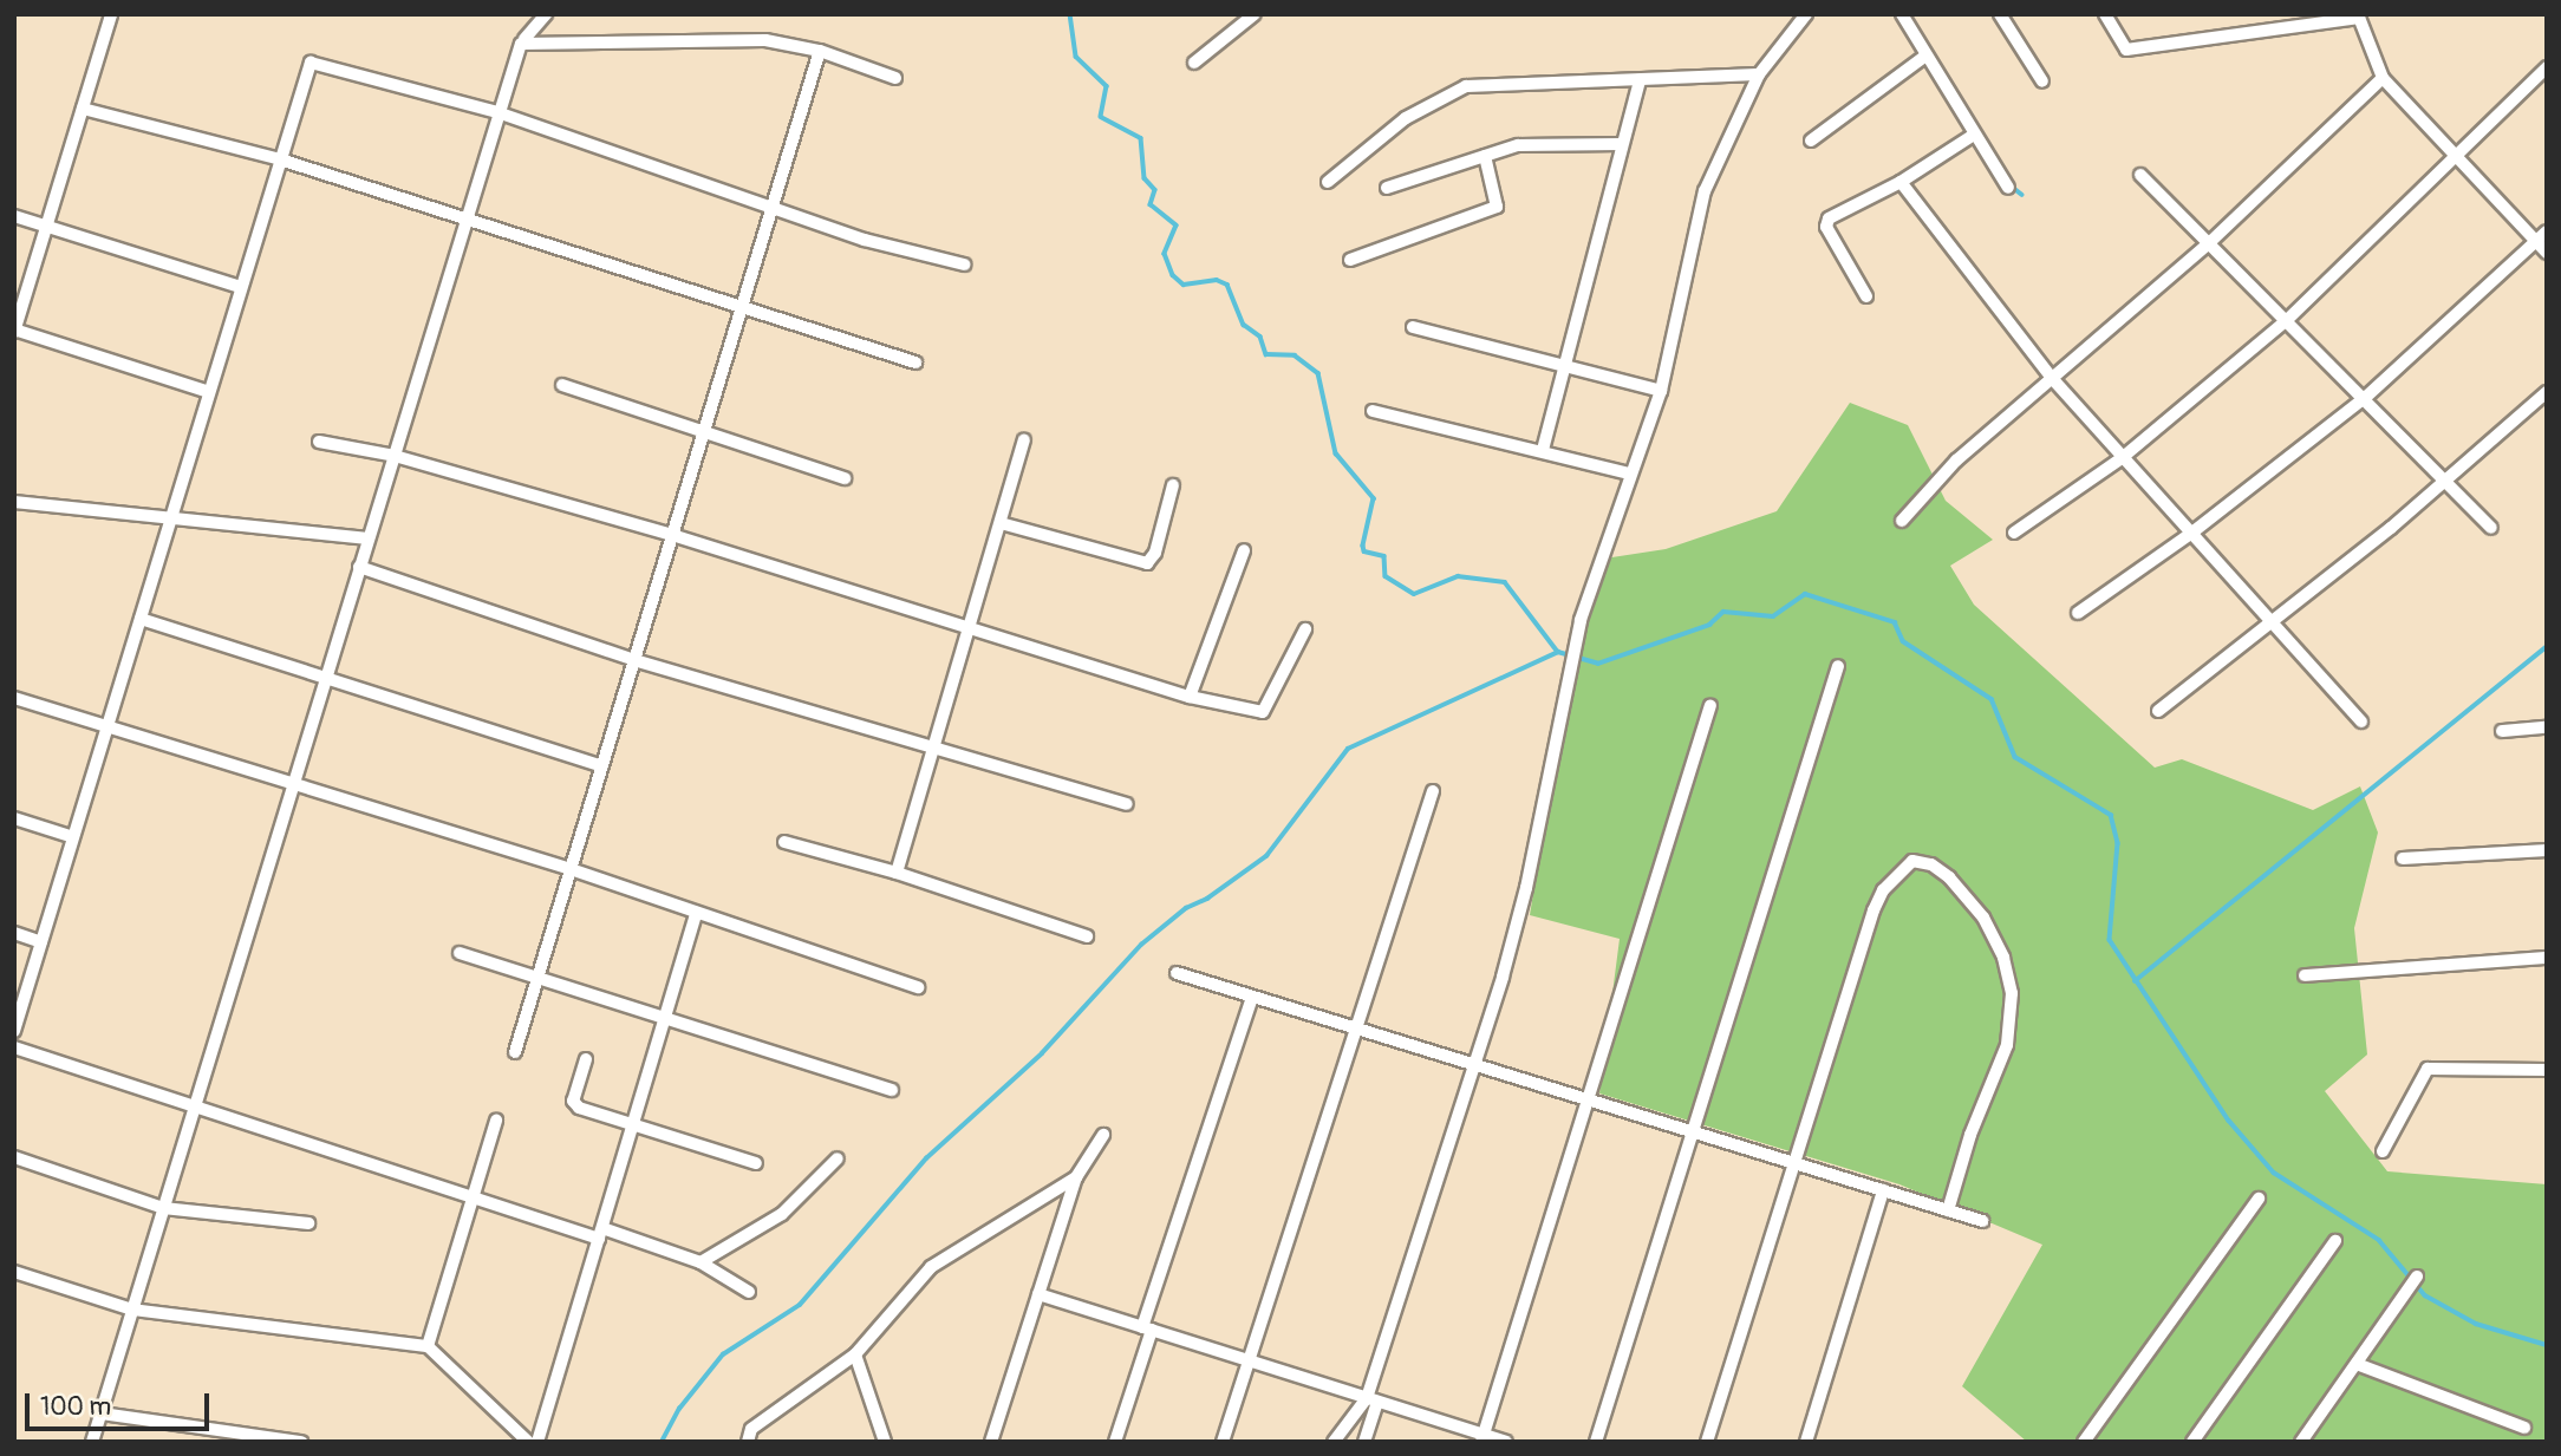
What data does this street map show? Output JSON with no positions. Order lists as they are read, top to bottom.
{
  "scale_bar": "100 m"
}
